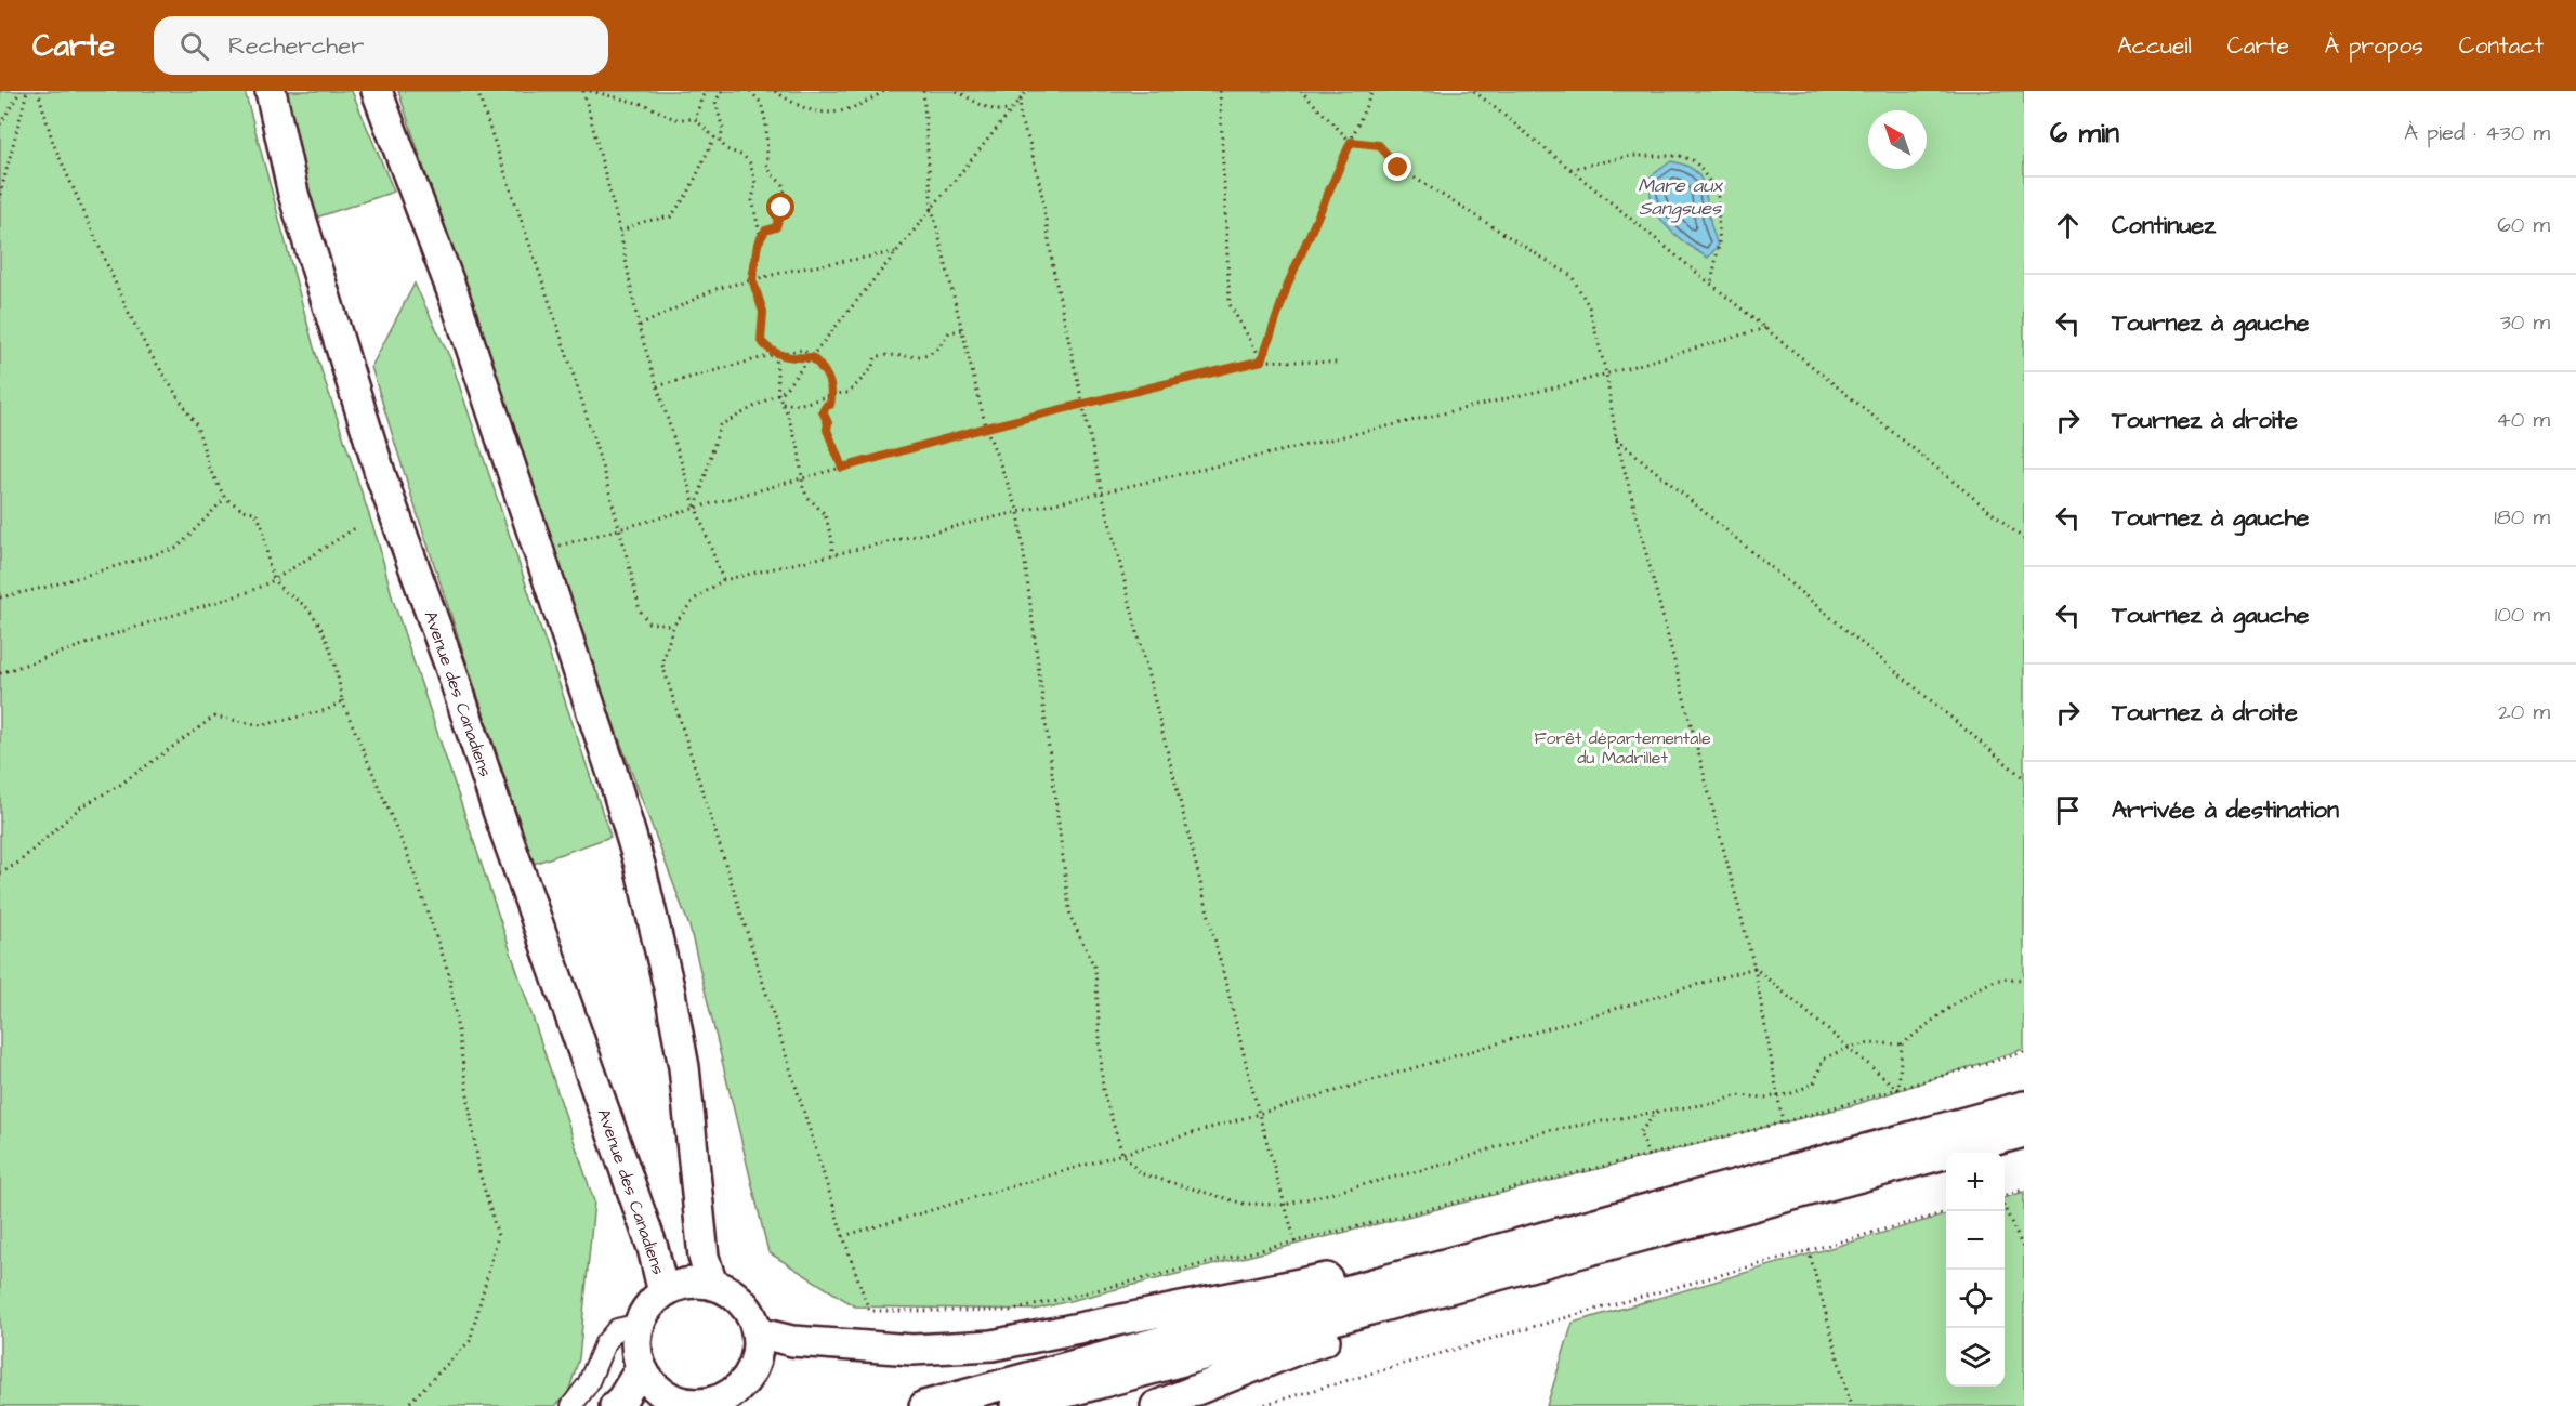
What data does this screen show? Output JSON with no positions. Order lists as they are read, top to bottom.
{
  "streets": {
    "highway": ["Avenue des Canadiens"]
  },
  "water": ["Mare aux Sangsues"],
  "parks": ["Forêt départementale du Madrillet"],
  "north": "top left",
  "page": {
    "header": "Carte",
    "search": "Rechercher",
    "nav": [
      "Accueil",
      "Carte",
      "À propos",
      "Contact"
    ],
    "heading": ["6 min", "À pied · 430 m"],
    "list": [
      ["Continuez", "60 m"],
      ["Tournez à gauche", "30 m"],
      ["Tournez à droite", "40 m"],
      ["Tournez à gauche", "180 m"],
      ["Tournez à gauche", "100 m"],
      ["Tournez à droite", "20 m"],
      "Arrivée à destination"
    ],
    "map_buttons": ["+", "−"]
  }
}
